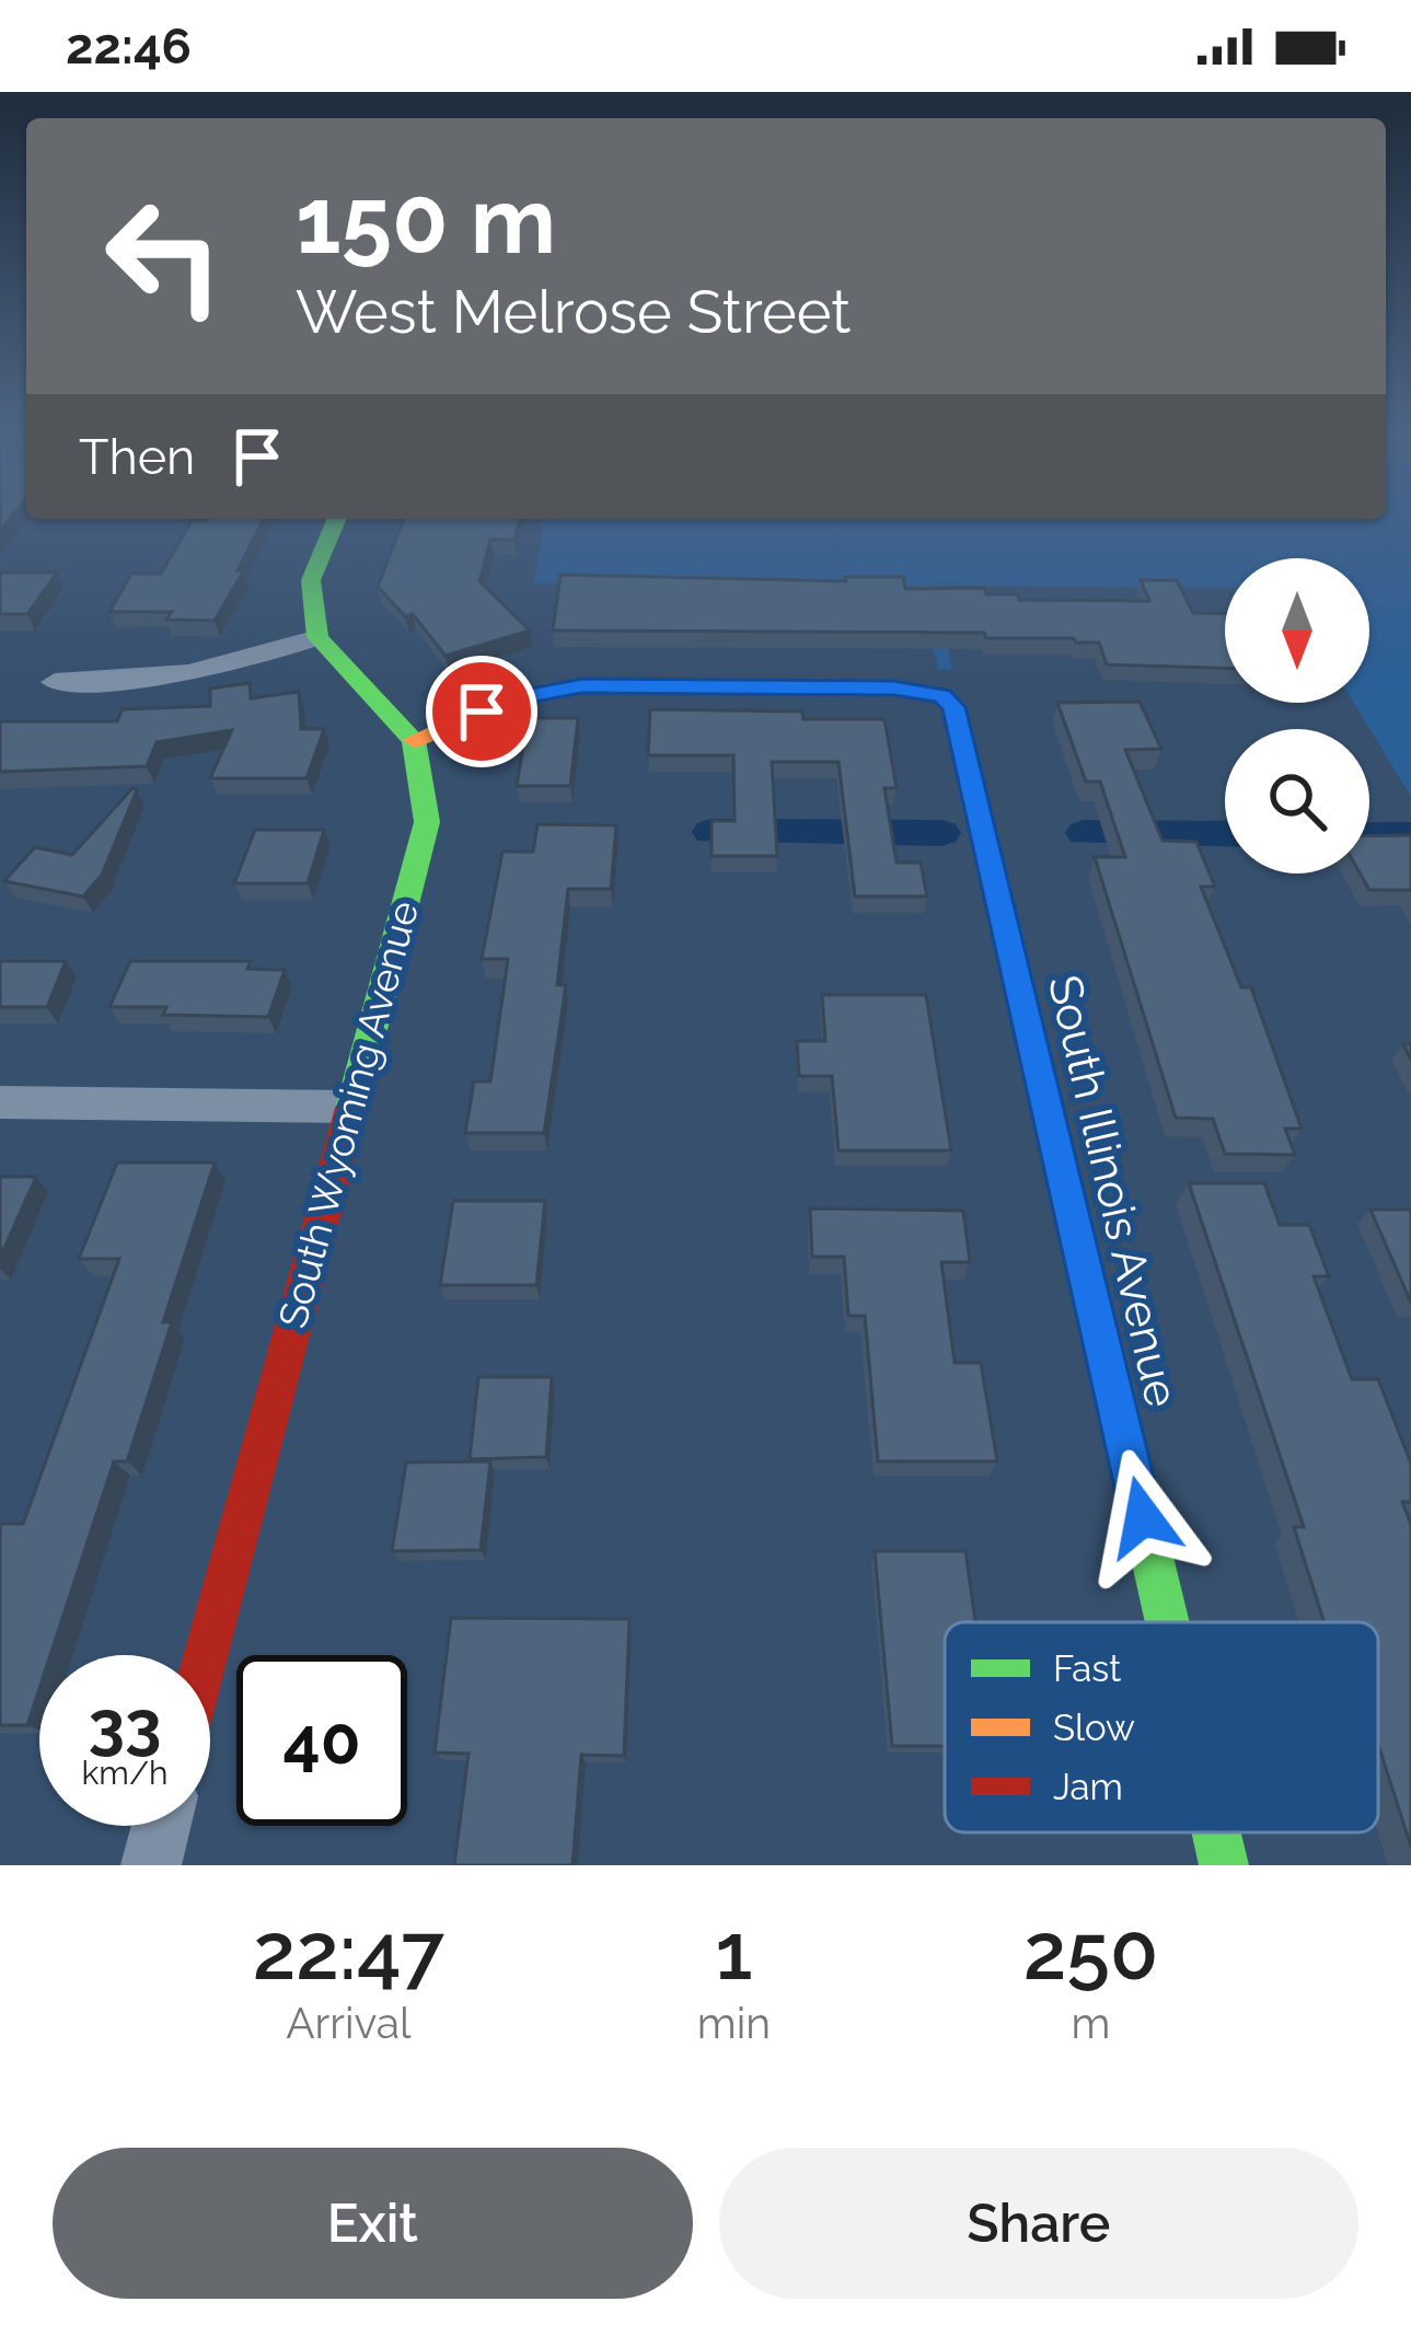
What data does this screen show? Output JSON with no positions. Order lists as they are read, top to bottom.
{
  "streets": {
    "street": ["South Wyoming Avenue", "South Illinois Avenue"]
  },
  "crossings": [
    ["South Wyoming Avenue", "South Illinois Avenue"]
  ],
  "legend": ["Fast", "Slow", "Jam"],
  "north": "bottom",
  "page": {
    "status": "22:46",
    "turn": ["150 m", "West Melrose Street"],
    "then": "Then",
    "speed": "33 km/h",
    "limit": "40",
    "eta": [
      "22:47",
      "Arrival",
      "1",
      "min",
      "250",
      "m"
    ],
    "buttons": ["Exit", "Share"]
  }
}
